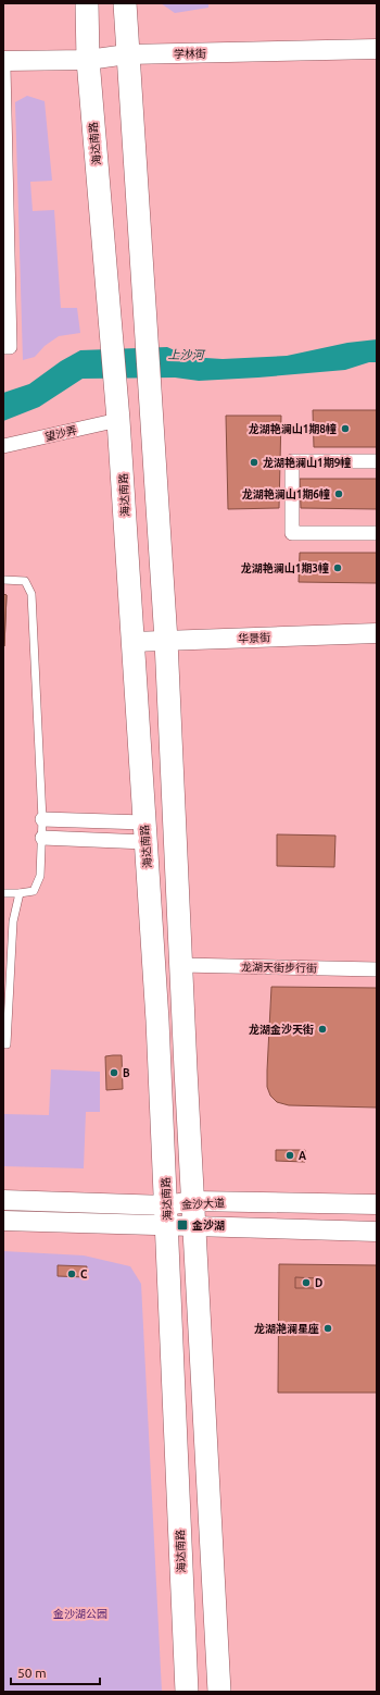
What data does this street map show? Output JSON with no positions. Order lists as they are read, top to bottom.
{
  "streets": {
    "main road": [
      "学林街",
      "海达南路",
      "华景街",
      "金沙大道"
    ],
    "street": ["望沙弄", "龙湖天街步行街"]
  },
  "crossings": [
    ["学林街", "海达南路"],
    ["海达南路", "望沙弄"],
    ["海达南路", "华景街"],
    ["海达南路", "金沙大道"]
  ],
  "water": ["上沙河"],
  "parks": ["金沙湖公园"],
  "places": {
    "other": [
      "龙湖艳澜山1期8幢",
      "龙湖艳澜山1期9幢",
      "龙湖艳澜山1期6幢",
      "龙湖艳澜山1期3幢",
      "龙湖金沙天街",
      "B",
      "A",
      "C",
      "D",
      "龙湖滟澜星座"
    ],
    "transit": ["金沙湖"]
  },
  "scale_bar": "50 m"
}
